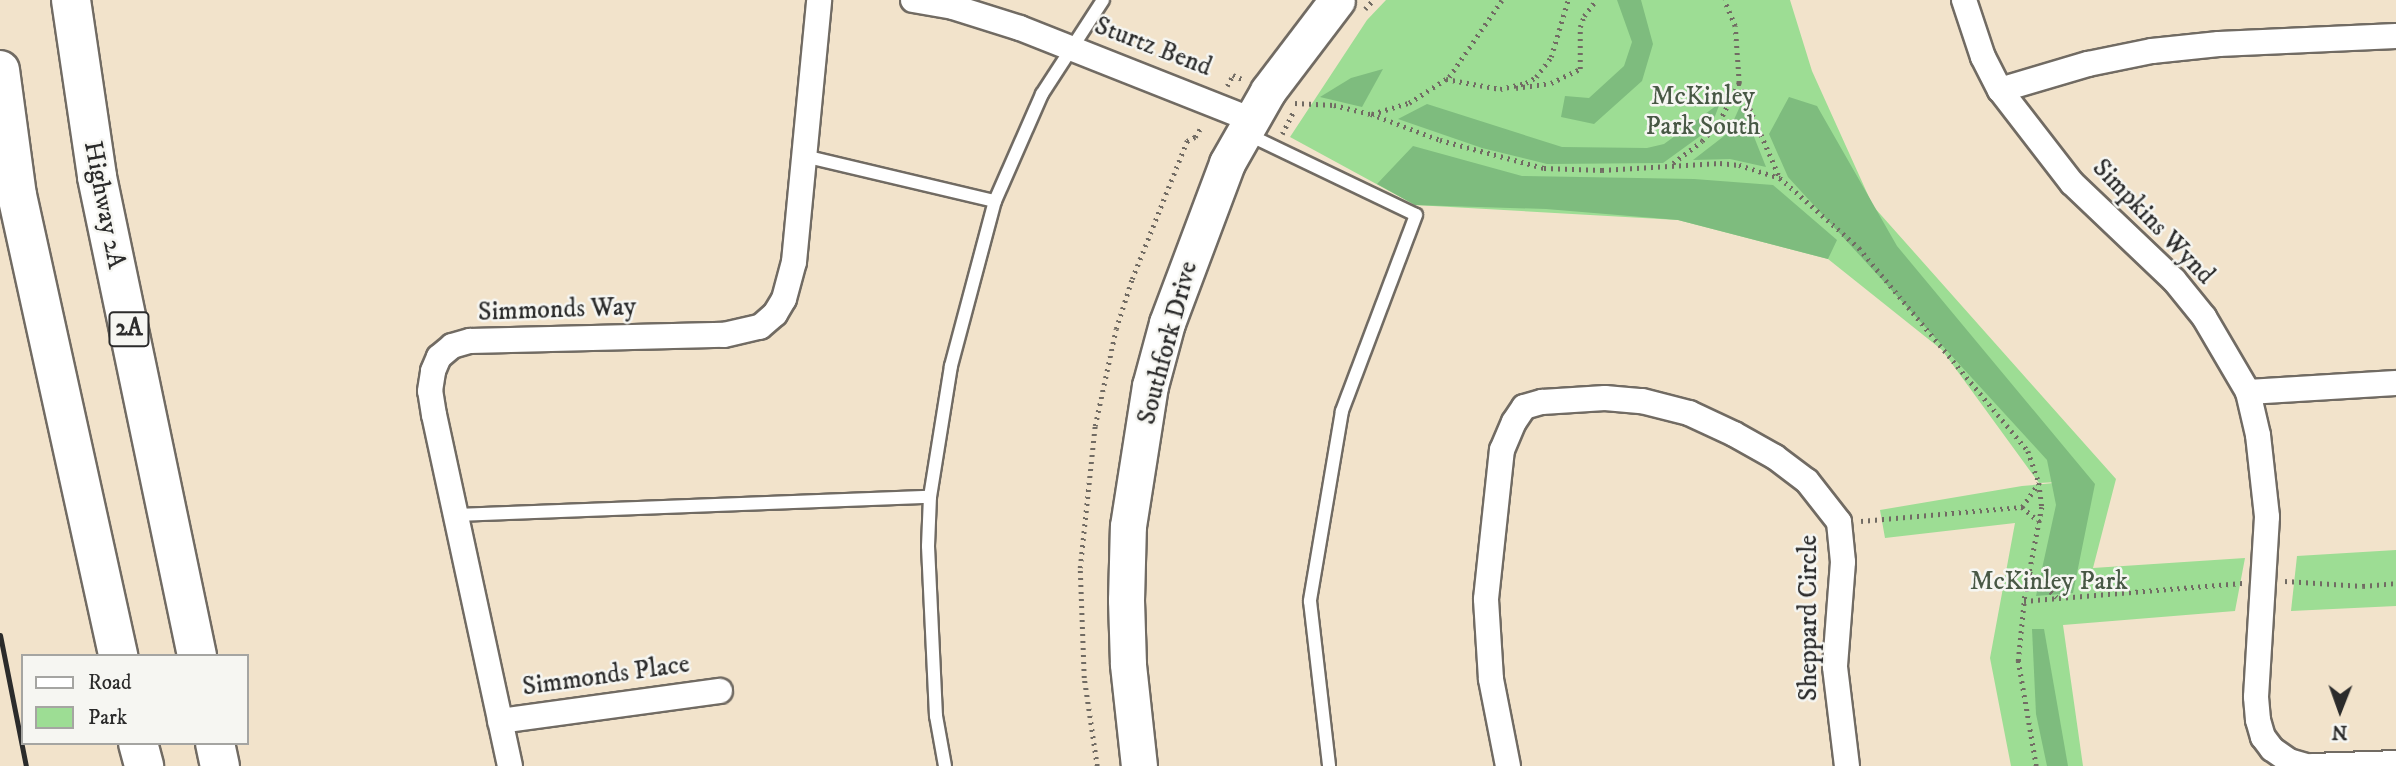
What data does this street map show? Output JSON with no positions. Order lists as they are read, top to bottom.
{
  "streets": {
    "main road": ["Highway 2A", "2A"],
    "street": [
      "Sturtz Bend",
      "Simpkins Wynd",
      "Simmonds Way",
      "Southfork Drive",
      "Sheppard Circle",
      "Simmonds Place"
    ]
  },
  "crossings": [
    ["Sturtz Bend", "Southfork Drive"],
    ["Simmonds Way", "Simmonds Place"]
  ],
  "parks": ["McKinley Park South", "McKinley Park"],
  "legend": ["Road", "Park"],
  "north": "bottom"
}
